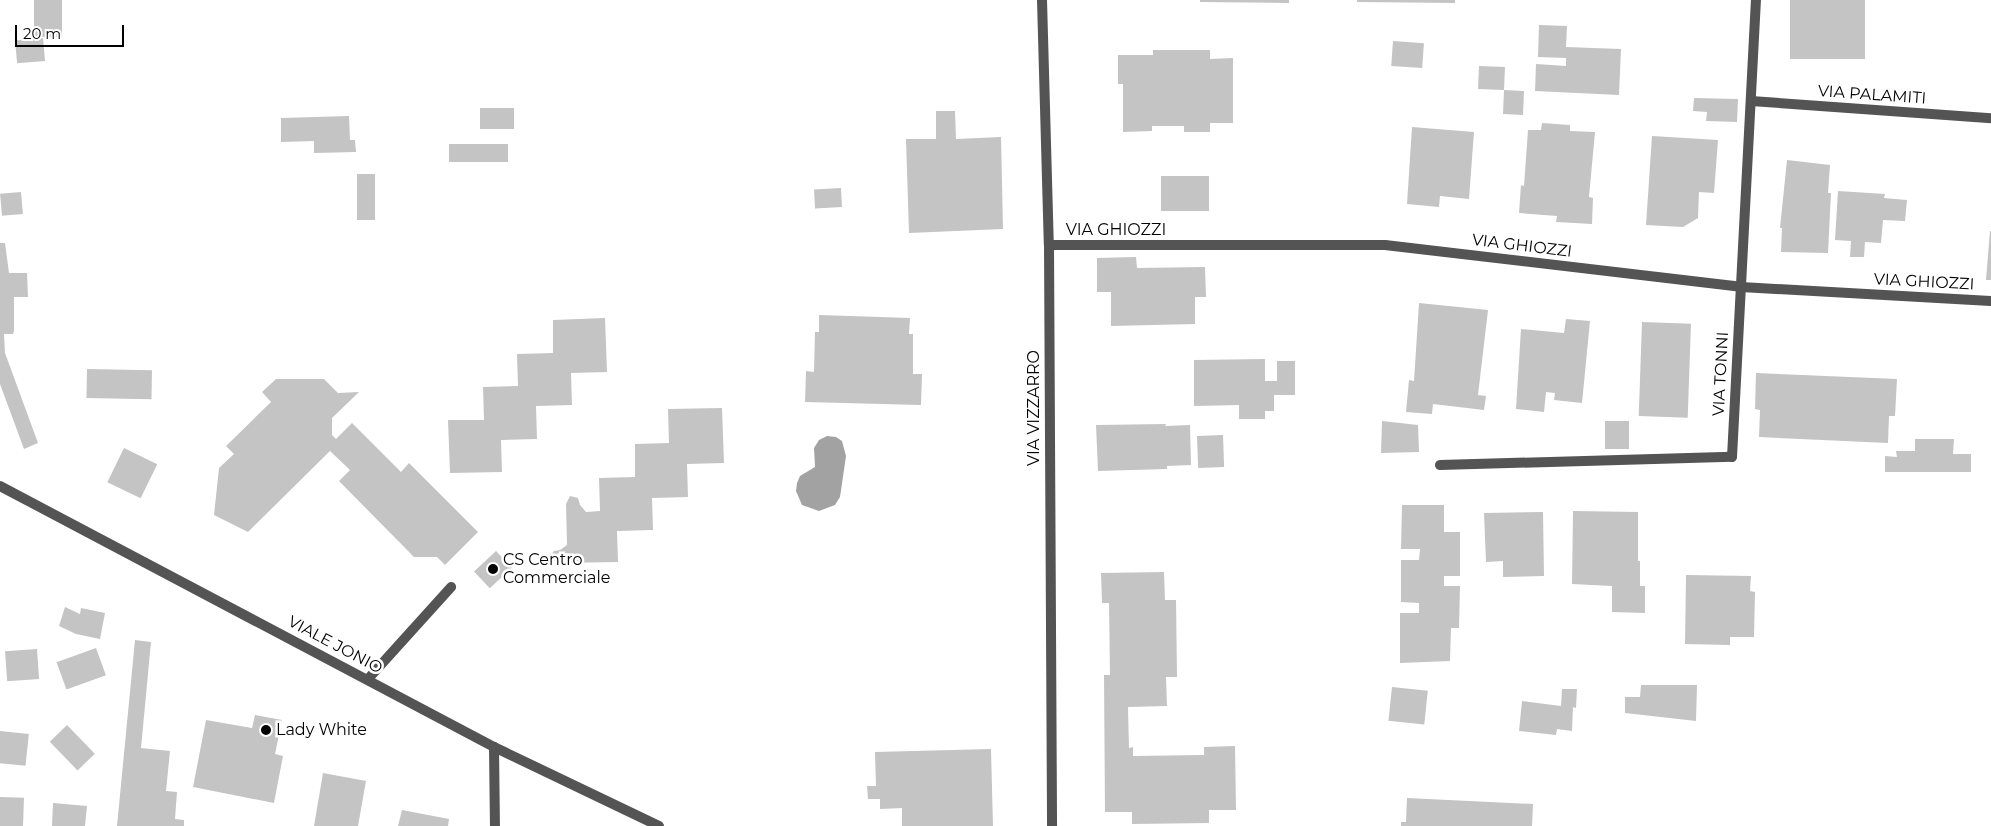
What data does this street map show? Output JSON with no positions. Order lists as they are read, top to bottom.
{
  "streets": {
    "street": [
      "VIA PALAMITI",
      "VIA GHIOZZI",
      "VIA TONNI",
      "VIA VIZZARRO",
      "VIALE JONIO"
    ]
  },
  "crossings": [
    ["VIA PALAMITI", "VIA TONNI"],
    ["VIA GHIOZZI", "VIA TONNI"],
    ["VIA GHIOZZI", "VIA VIZZARRO"]
  ],
  "places": ["CS Centro Commerciale", "Lady White"],
  "scale_bar": "20 m"
}
